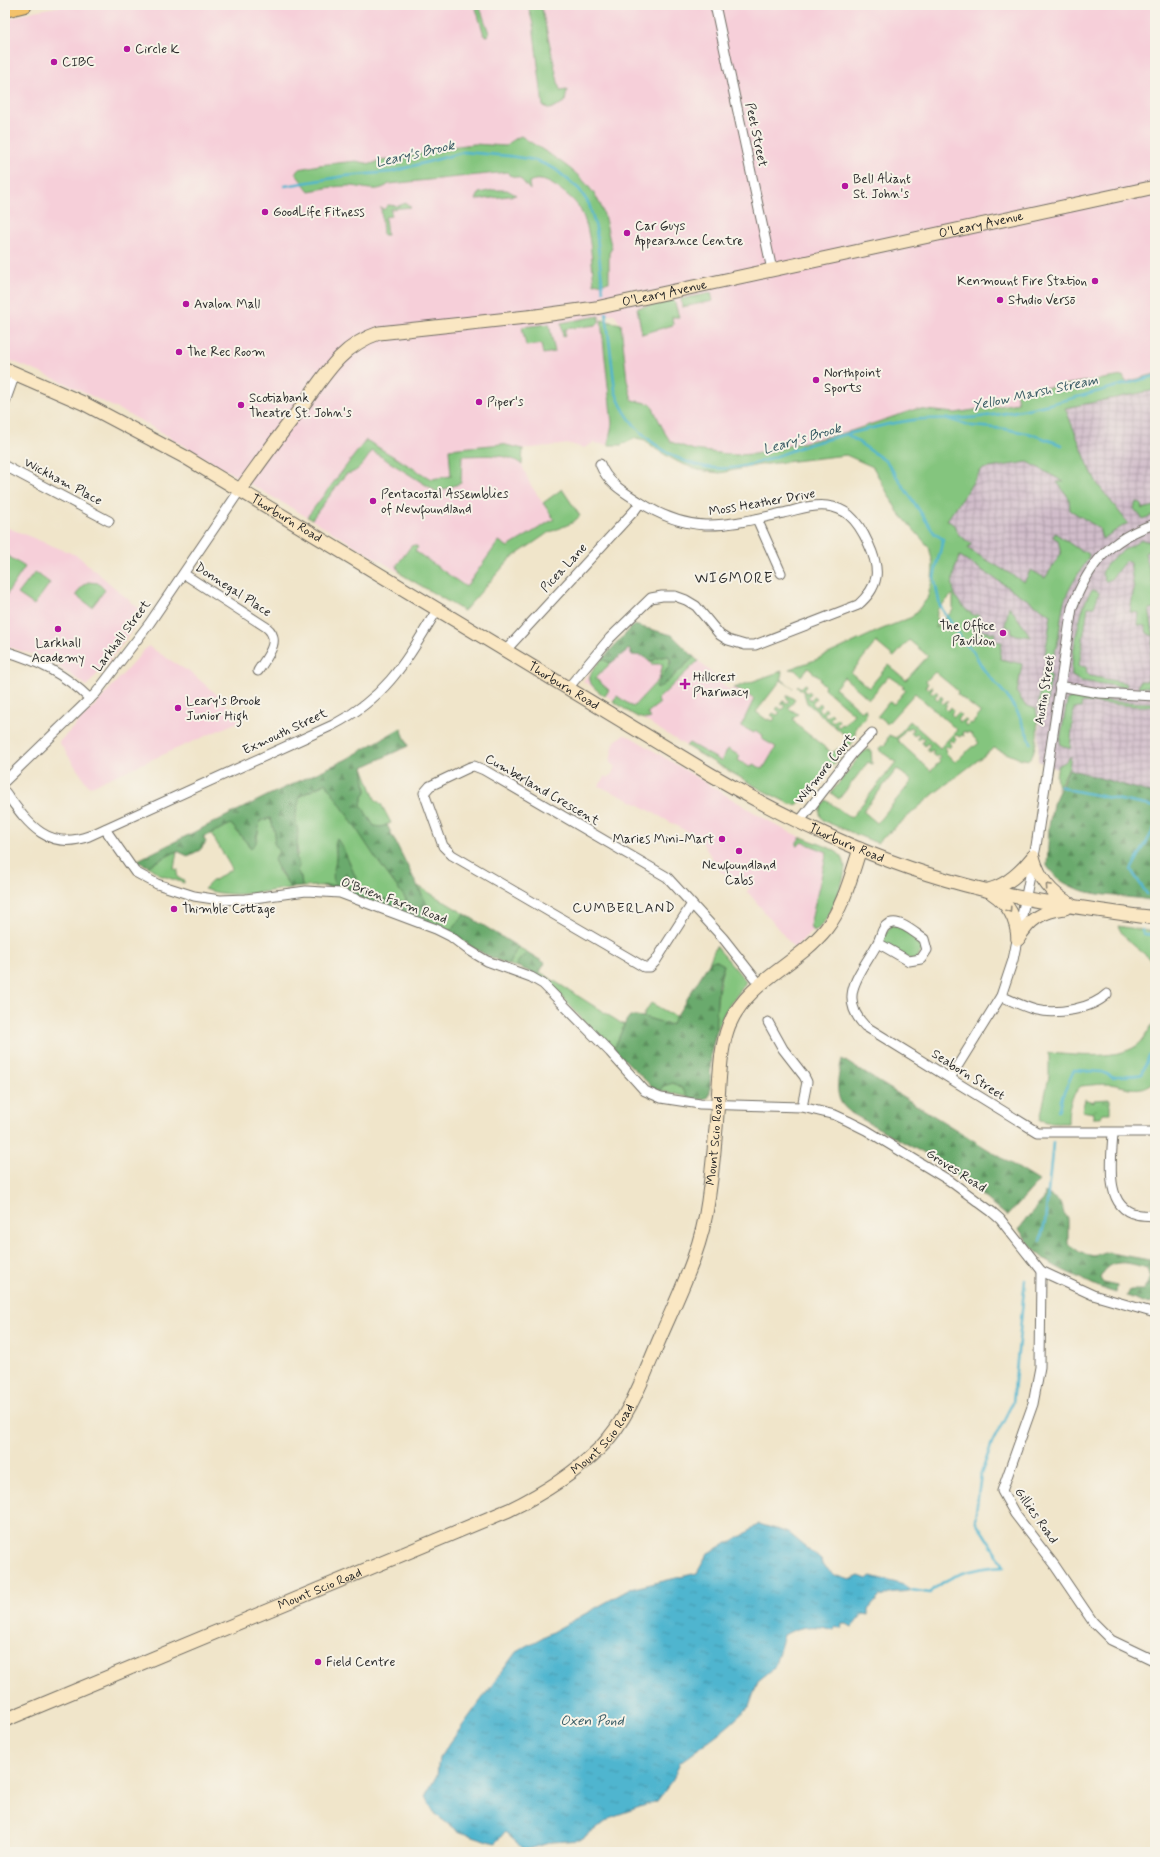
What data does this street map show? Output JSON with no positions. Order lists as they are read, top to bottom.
{
  "streets": {
    "street": [
      "Peet Street",
      "O'Leary Avenue",
      "Wickham Place",
      "Moss Heather Drive",
      "Thorburn Road",
      "Picea Lane",
      "Donnegal Place",
      "Larkhall Street",
      "Austin Street",
      "Exmouth Street",
      "Wigmore Court",
      "Cumberland Crescent",
      "O'Brien Farm Road",
      "Seaborn Street",
      "Mount Scio Road",
      "Groves Road",
      "Gillies Road"
    ]
  },
  "crossings": [
    ["Peet Street", "O'Leary Avenue"],
    ["O'Leary Avenue", "Thorburn Road"],
    ["O'Leary Avenue", "Larkhall Street"],
    ["Moss Heather Drive", "Thorburn Road"],
    ["Moss Heather Drive", "Picea Lane"],
    ["Thorburn Road", "Picea Lane"],
    ["Thorburn Road", "Larkhall Street"],
    ["Thorburn Road", "Austin Street"],
    ["Thorburn Road", "Exmouth Street"],
    ["Thorburn Road", "Wigmore Court"],
    ["Thorburn Road", "Mount Scio Road"],
    ["Donnegal Place", "Larkhall Street"],
    ["Austin Street", "Seaborn Street"],
    ["Exmouth Street", "O'Brien Farm Road"],
    ["Cumberland Crescent", "Mount Scio Road"],
    ["O'Brien Farm Road", "Mount Scio Road"],
    ["O'Brien Farm Road", "Groves Road"],
    ["Mount Scio Road", "Groves Road"],
    ["Groves Road", "Gillies Road"]
  ],
  "districts": ["WIGMORE", "CUMBERLAND"],
  "water": ["Leary's Brook", "Yellow Marsh Stream", "Oxen Pond"],
  "places": {
    "other": [
      "Circle K",
      "CIBC",
      "Bell Aliant St. John's",
      "GoodLife Fitness",
      "Car Guys Appearance Centre",
      "Kenmount Fire Station",
      "Studio Versō",
      "Avalon Mall",
      "The Rec Room",
      "Northpoint Sports",
      "Piper's",
      "Scotiabank Theatre St. John's",
      "Pentacostal Assemblies of Newfoundland",
      "Larkhall Academy",
      "The Office Pavilion",
      "Leary's Brook Junior High",
      "Maries Mini-Mart",
      "Newfoundland Cabs",
      "Thimble Cottage",
      "Field Centre"
    ],
    "health": ["Hillcrest Pharmacy"]
  }
}
